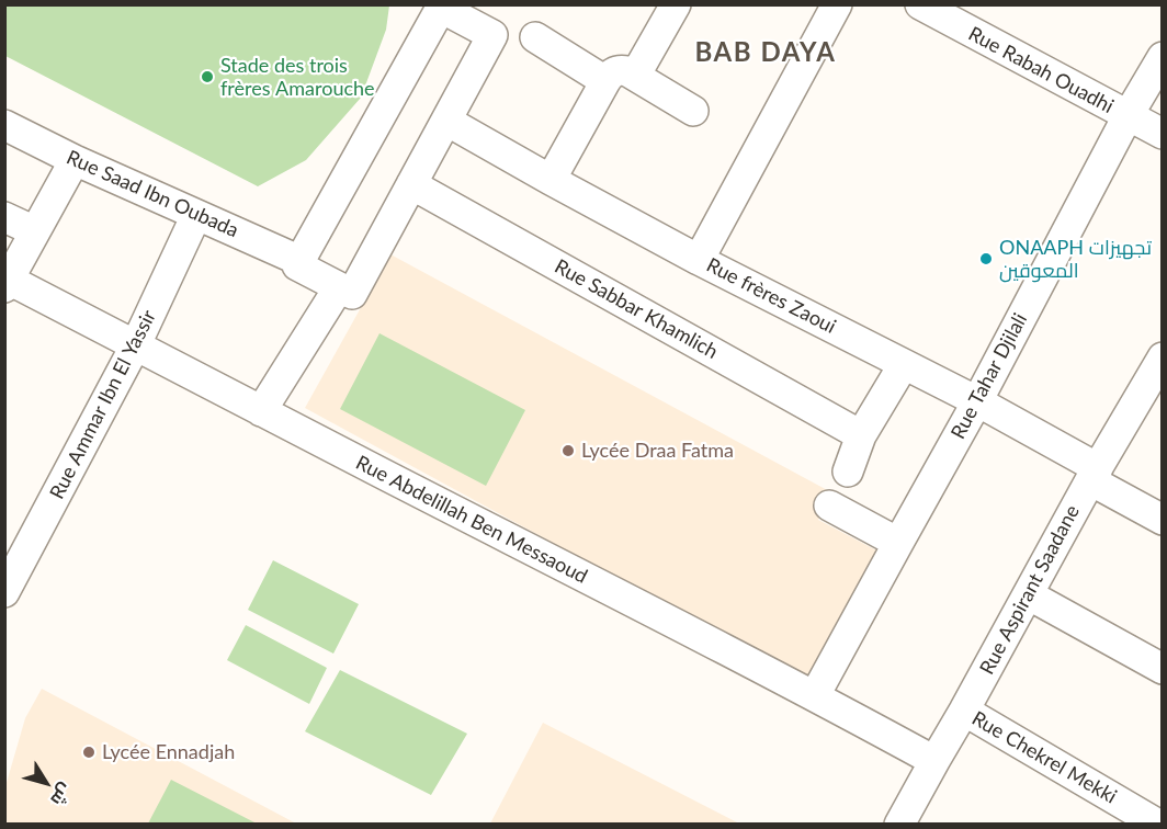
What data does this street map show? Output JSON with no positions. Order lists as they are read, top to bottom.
{
  "streets": {
    "street": [
      "Rue Rabah Ouadhi",
      "Rue Saad Ibn Oubada",
      "Rue frères Zaoui",
      "Rue Sabbar Khamlich",
      "Rue Tahar Djilali",
      "Rue Ammar Ibn El Yassir",
      "Rue Abdelillah Ben Messaoud",
      "Rue Aspirant Saadane",
      "Rue Chekrel Mekki"
    ]
  },
  "crossings": [
    ["Rue Rabah Ouadhi", "Rue Tahar Djilali"],
    ["Rue Saad Ibn Oubada", "Rue Ammar Ibn El Yassir"],
    ["Rue frères Zaoui", "Rue Tahar Djilali"],
    ["Rue frères Zaoui", "Rue Aspirant Saadane"],
    ["Rue Tahar Djilali", "Rue Abdelillah Ben Messaoud"],
    ["Rue Ammar Ibn El Yassir", "Rue Abdelillah Ben Messaoud"],
    ["Rue Abdelillah Ben Messaoud", "Rue Aspirant Saadane"],
    ["Rue Aspirant Saadane", "Rue Chekrel Mekki"]
  ],
  "districts": ["BAB DAYA"],
  "places": [
    "Stade des trois frères Amarouche",
    "ONAAPH تجهيزات المعوقين",
    "Lycée Draa Fatma",
    "Lycée Ennadjah"
  ],
  "north": "bottom right"
}
